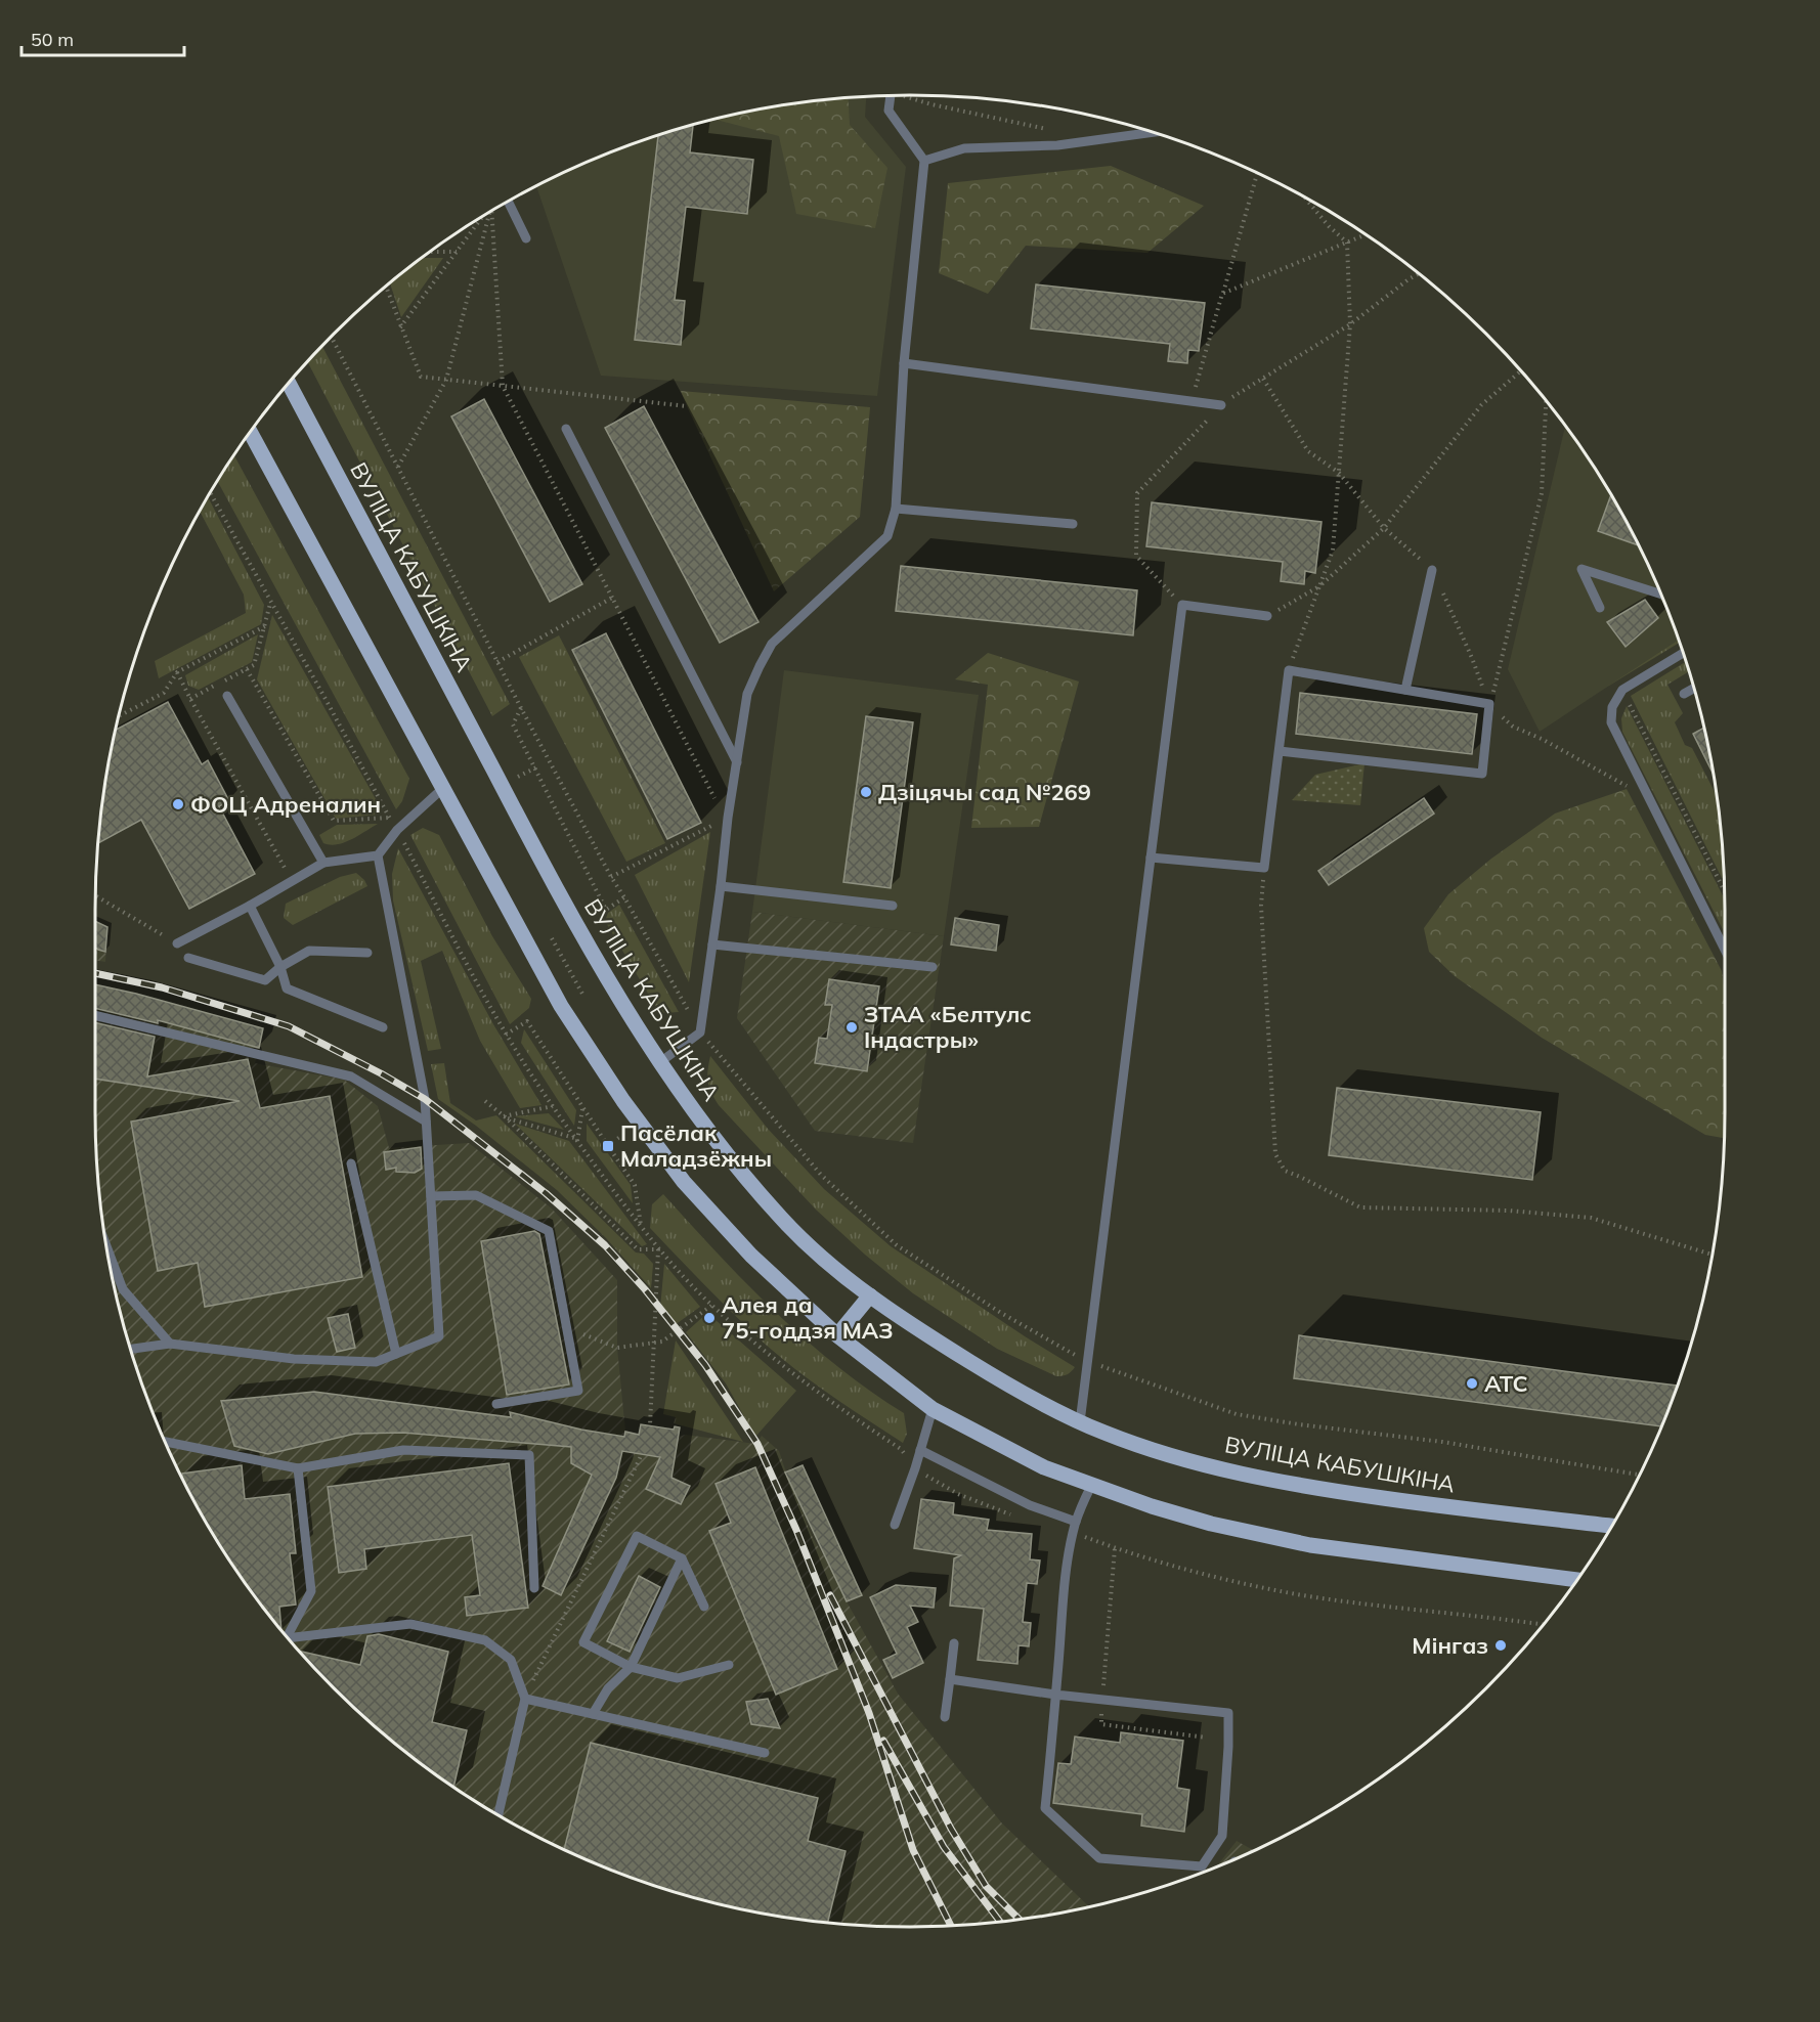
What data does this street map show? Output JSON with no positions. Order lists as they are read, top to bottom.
{
  "streets": {
    "main road": ["ВУЛІЦА КАБУШКІНА"]
  },
  "places": {
    "other": [
      "Дзіцячы сад №269",
      "ФОЦ Адреналин",
      "ЗТАА «Белтулс Iндастры»",
      "Алея да 75-годдзя МАЗ",
      "АТС",
      "Мінгаз"
    ],
    "transit": ["Пасёлак Маладзёжны"]
  },
  "scale_bar": "50 m"
}
